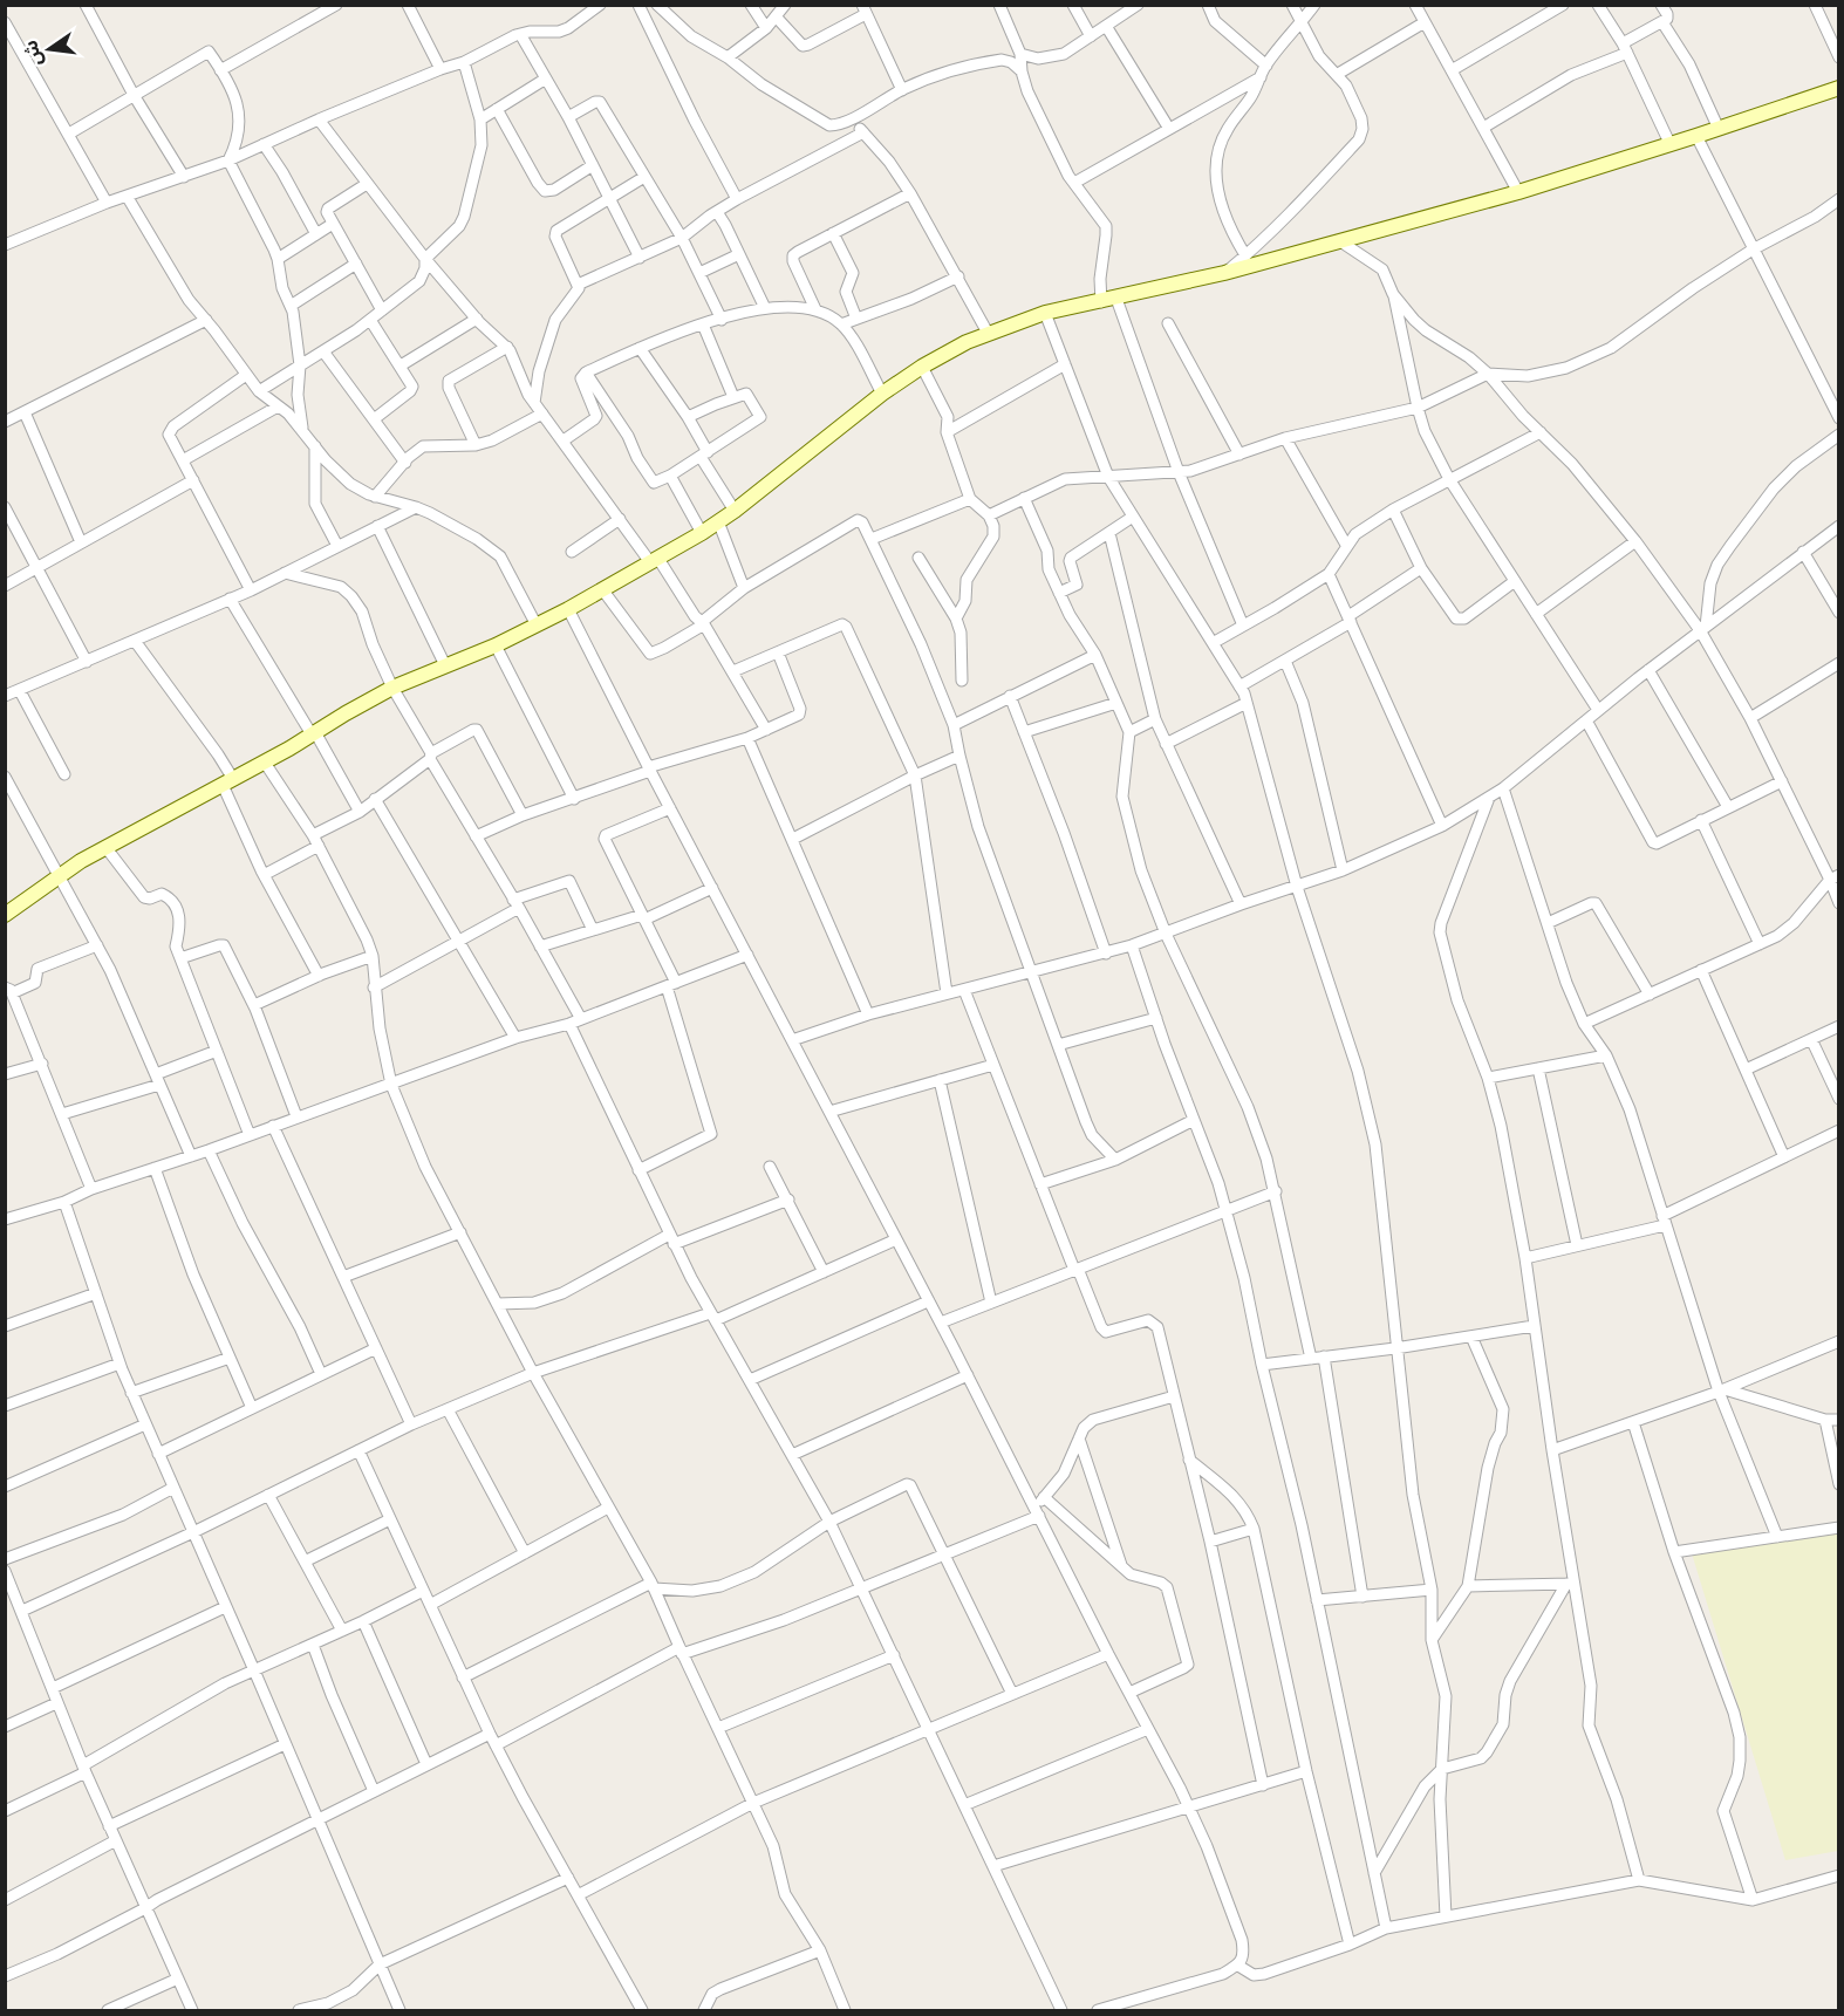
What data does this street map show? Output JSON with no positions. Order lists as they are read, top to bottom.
{
  "north": "left"
}
